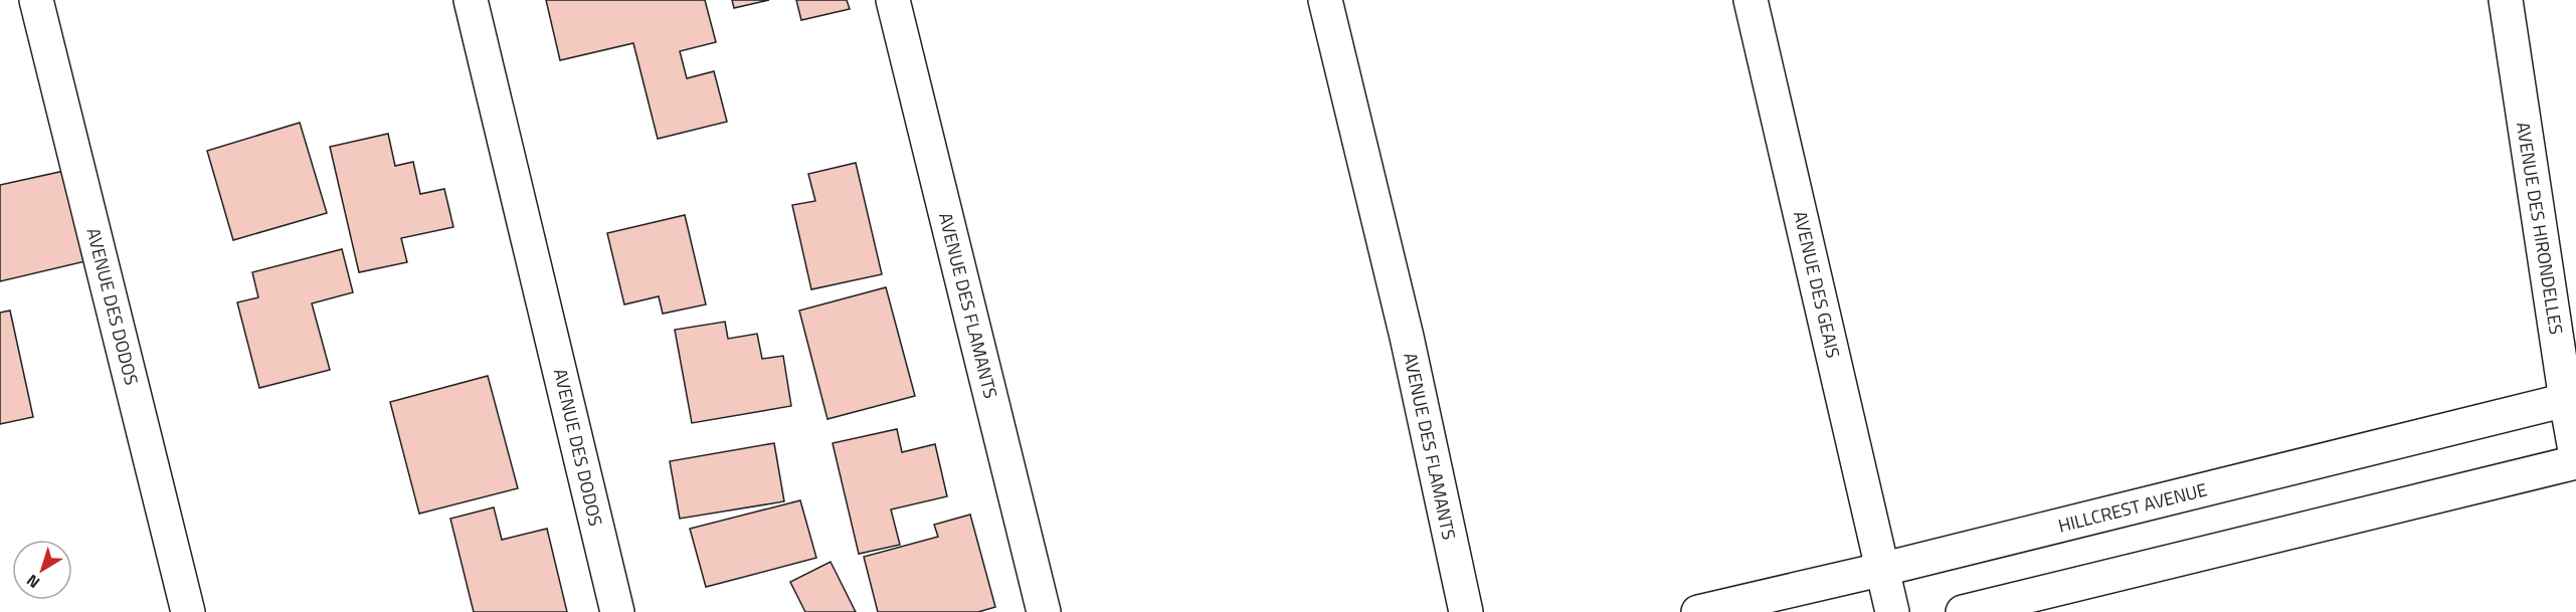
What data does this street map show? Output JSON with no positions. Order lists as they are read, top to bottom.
{
  "streets": {
    "street": [
      "AVENUE DES HIRONDELLES",
      "AVENUE DES GEAIS",
      "AVENUE DES FLAMANTS",
      "AVENUE DES DODOS",
      "HILLCREST AVENUE"
    ]
  },
  "crossings": [
    ["AVENUE DES HIRONDELLES", "HILLCREST AVENUE"],
    ["AVENUE DES GEAIS", "HILLCREST AVENUE"]
  ],
  "north": "bottom left"
}
